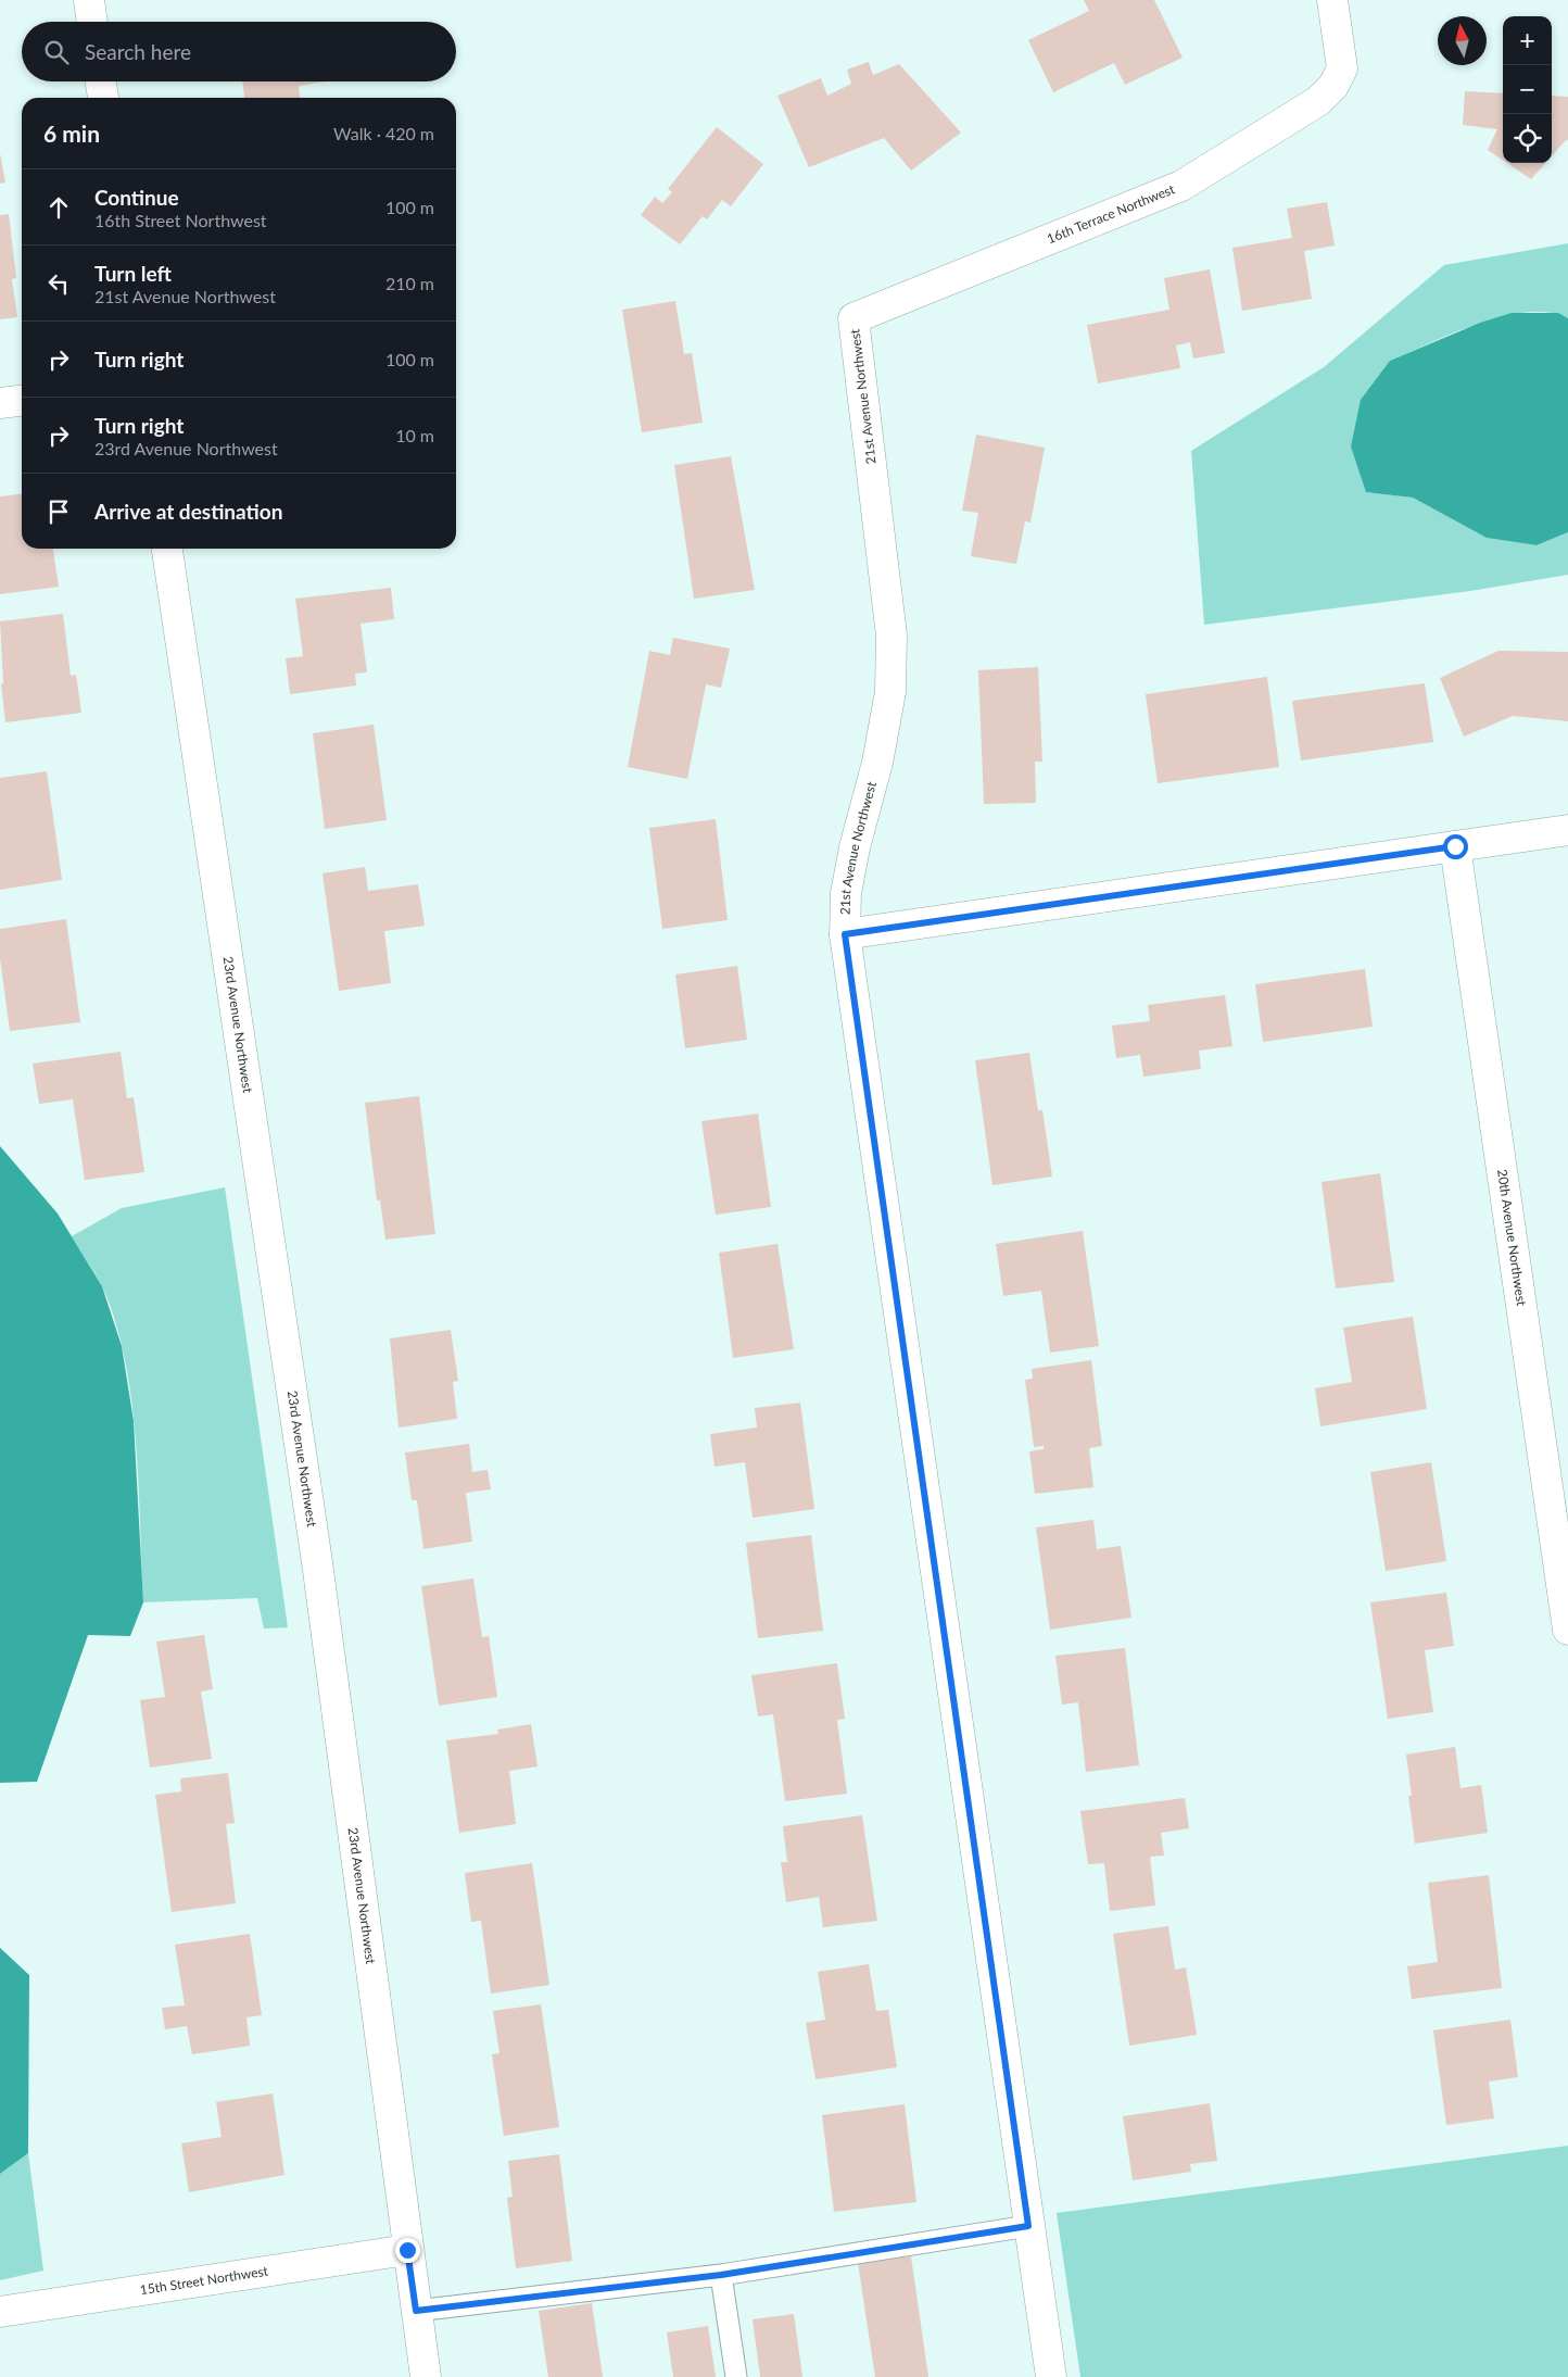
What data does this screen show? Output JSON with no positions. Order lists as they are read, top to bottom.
{
  "streets": {
    "street": [
      "16th Terrace Northwest",
      "21st Avenue Northwest",
      "23rd Avenue Northwest",
      "20th Avenue Northwest",
      "15th Street Northwest"
    ]
  },
  "crossings": [
    ["16th Terrace Northwest", "21st Avenue Northwest"],
    ["23rd Avenue Northwest", "15th Street Northwest"]
  ],
  "north": "top",
  "page": {
    "map_buttons": ["+", "−"],
    "search": "Search here",
    "heading": ["6 min", "Walk · 420 m"],
    "list": [
      ["Continue", "16th Street Northwest", "100 m"],
      ["Turn left", "21st Avenue Northwest", "210 m"],
      ["Turn right", "100 m"],
      ["Turn right", "23rd Avenue Northwest", "10 m"],
      "Arrive at destination"
    ]
  }
}
